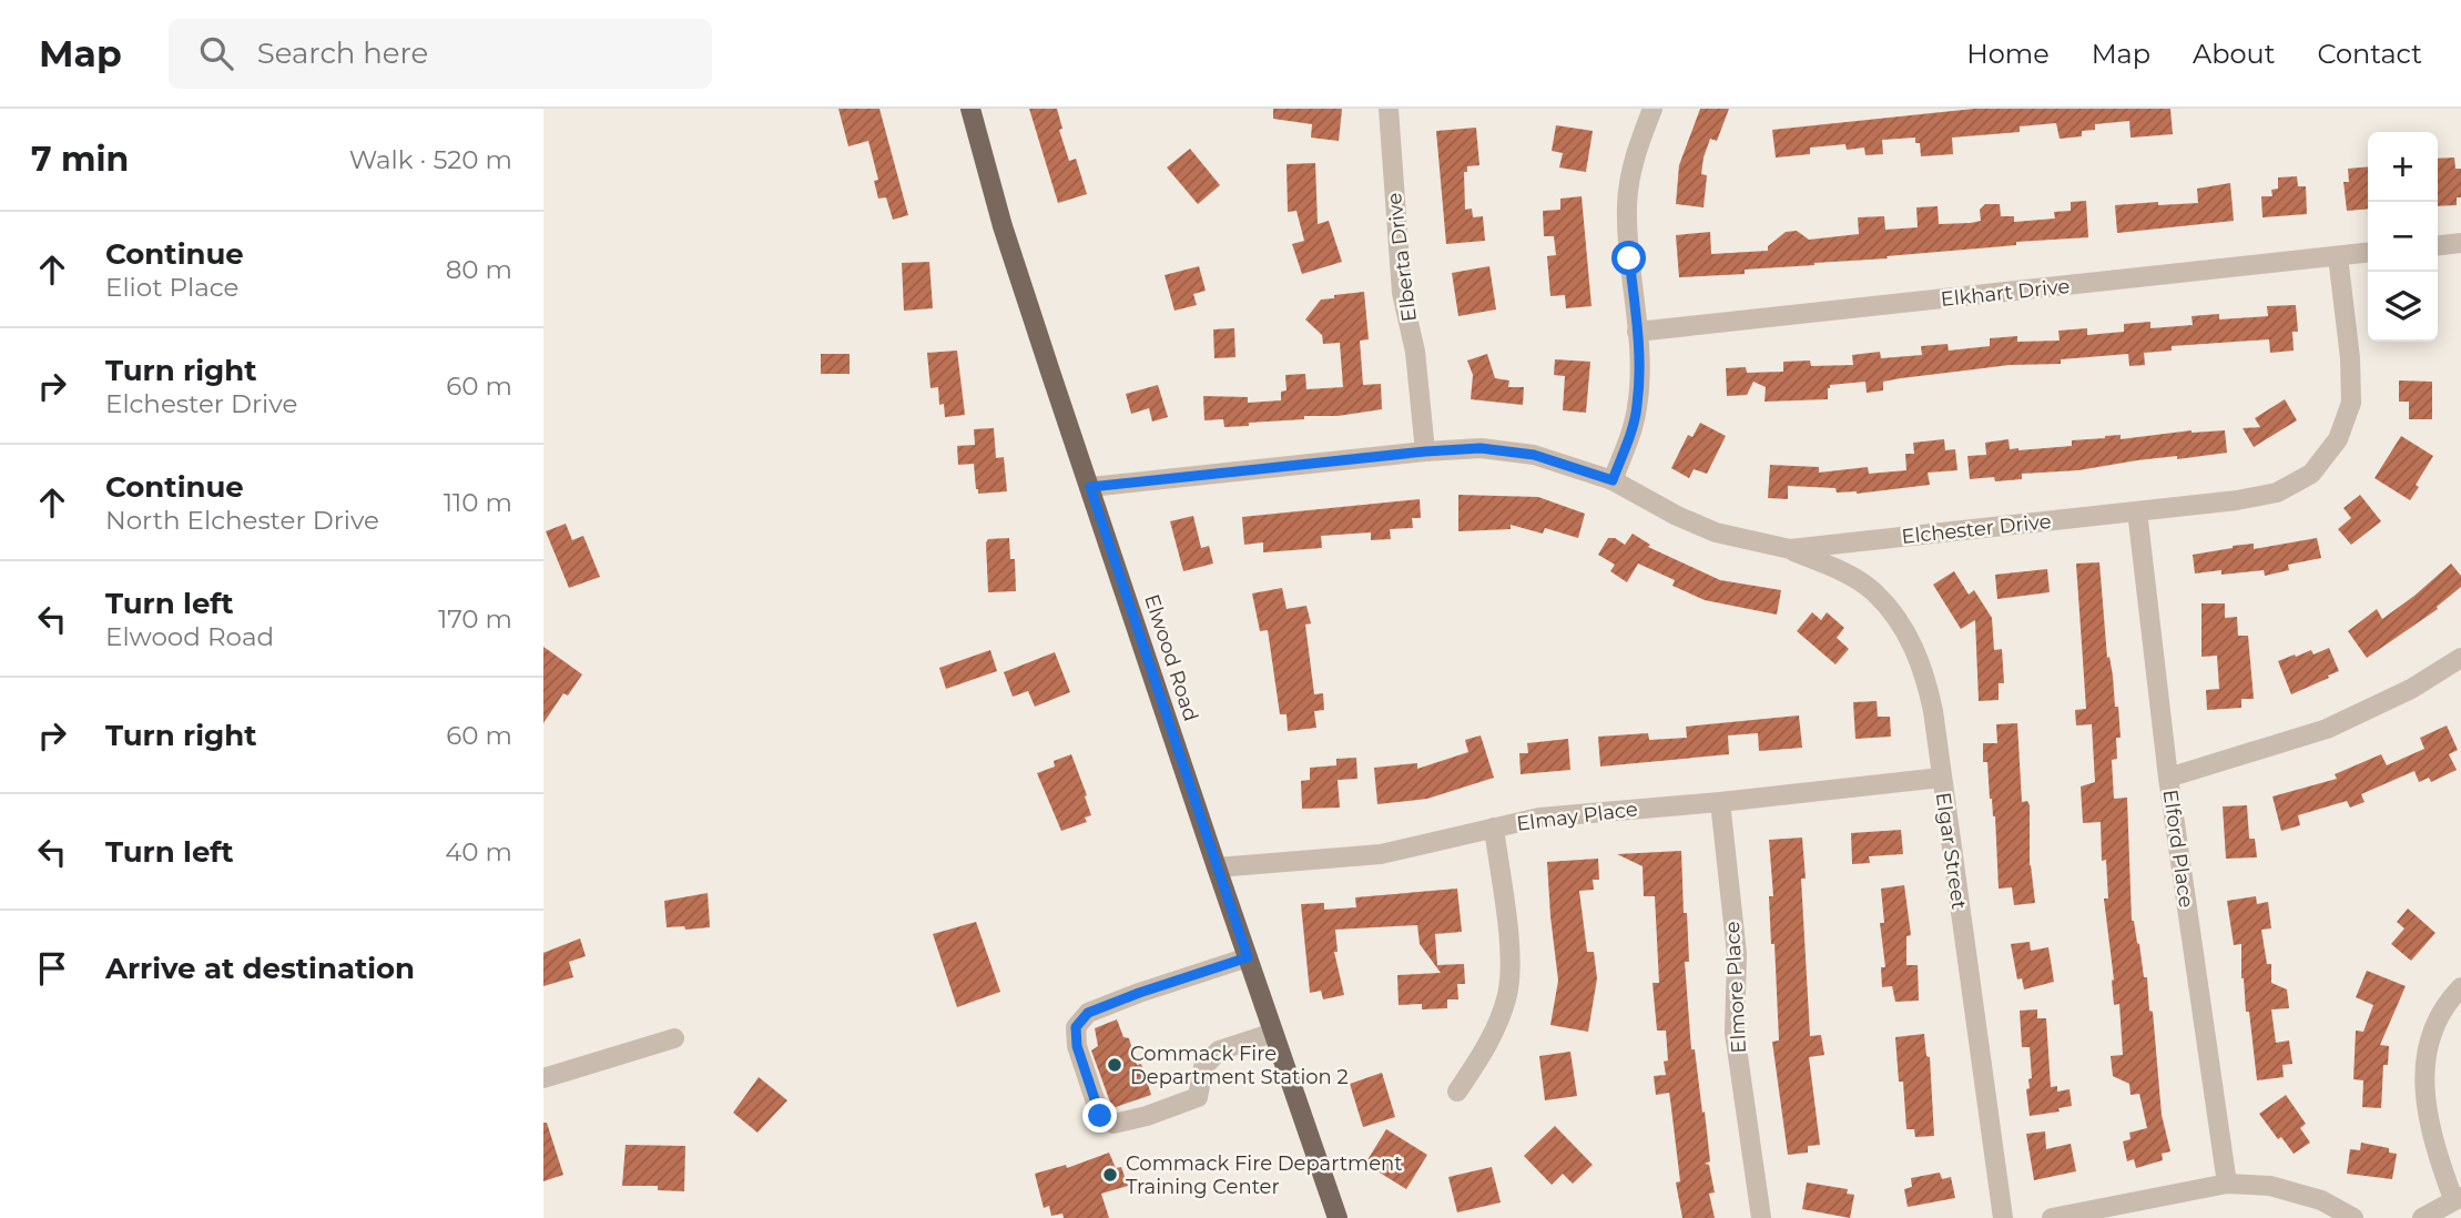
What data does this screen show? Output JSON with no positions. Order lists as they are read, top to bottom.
{
  "streets": {
    "main road": ["Elwood Road"],
    "street": [
      "Elberta Drive",
      "Elkhart Drive",
      "Elchester Drive",
      "Elmay Place",
      "Elford Place",
      "Elgar Street",
      "Elmore Place"
    ]
  },
  "crossings": [
    ["Elberta Drive", "Elchester Drive"],
    ["Elkhart Drive", "Elchester Drive"],
    ["Elchester Drive", "Elwood Road"],
    ["Elchester Drive", "Elford Place"],
    ["Elchester Drive", "Elgar Street"],
    ["Elwood Road", "Elmay Place"],
    ["Elmay Place", "Elgar Street"],
    ["Elmay Place", "Elmore Place"]
  ],
  "places": ["Commack Fire Department Station 2", "Commack Fire Department Training Center"],
  "page": {
    "header": "Map",
    "search": "Search here",
    "nav": [
      "Home",
      "Map",
      "About",
      "Contact"
    ],
    "heading": ["7 min", "Walk · 520 m"],
    "map_buttons": ["+", "−"],
    "list": [
      ["Continue", "Eliot Place", "80 m"],
      ["Turn right", "Elchester Drive", "60 m"],
      ["Continue", "North Elchester Drive", "110 m"],
      ["Turn left", "Elwood Road", "170 m"],
      ["Turn right", "60 m"],
      ["Turn left", "40 m"],
      "Arrive at destination"
    ]
  }
}
